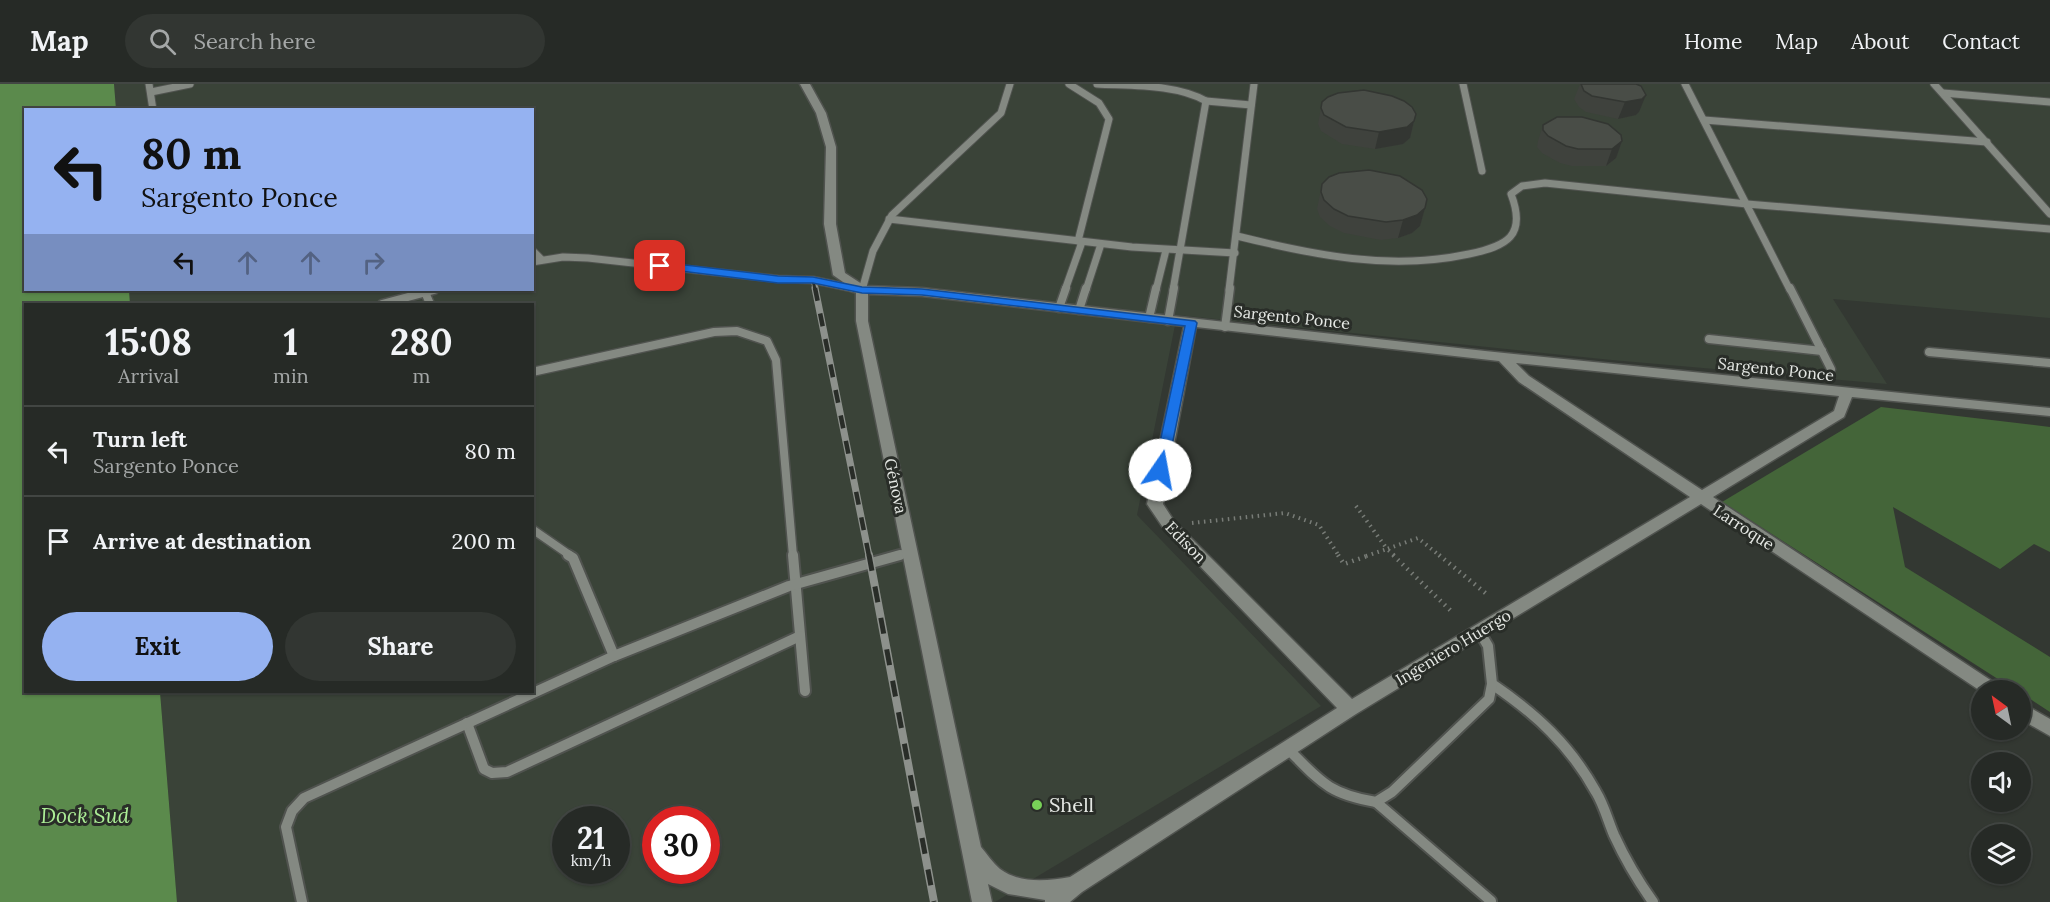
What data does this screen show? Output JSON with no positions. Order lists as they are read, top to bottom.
{
  "streets": {
    "street": [
      "Sargento Ponce",
      "Génova",
      "Larroque",
      "Edison",
      "Ingeniero Huergo"
    ]
  },
  "crossings": [
    ["Sargento Ponce", "Génova"],
    ["Sargento Ponce", "Larroque"],
    ["Sargento Ponce", "Edison"],
    ["Sargento Ponce", "Ingeniero Huergo"],
    ["Larroque", "Ingeniero Huergo"],
    ["Edison", "Ingeniero Huergo"]
  ],
  "water": ["Dock Sud"],
  "places": ["Shell"],
  "north": "top left",
  "page": {
    "header": "Map",
    "search": "Search here",
    "nav": [
      "Home",
      "Map",
      "About",
      "Contact"
    ],
    "turn": ["80 m", "Sargento Ponce"],
    "eta": [
      "15:08",
      "Arrival",
      "1",
      "min",
      "280",
      "m"
    ],
    "list": [
      {
        "name": "Turn left",
        "note": "Sargento Ponce",
        "value": "80 m"
      },
      {
        "name": "Arrive at destination",
        "value": "200 m"
      }
    ],
    "buttons": ["Exit", "Share"],
    "speed": "21 km/h",
    "limit": "30"
  }
}
